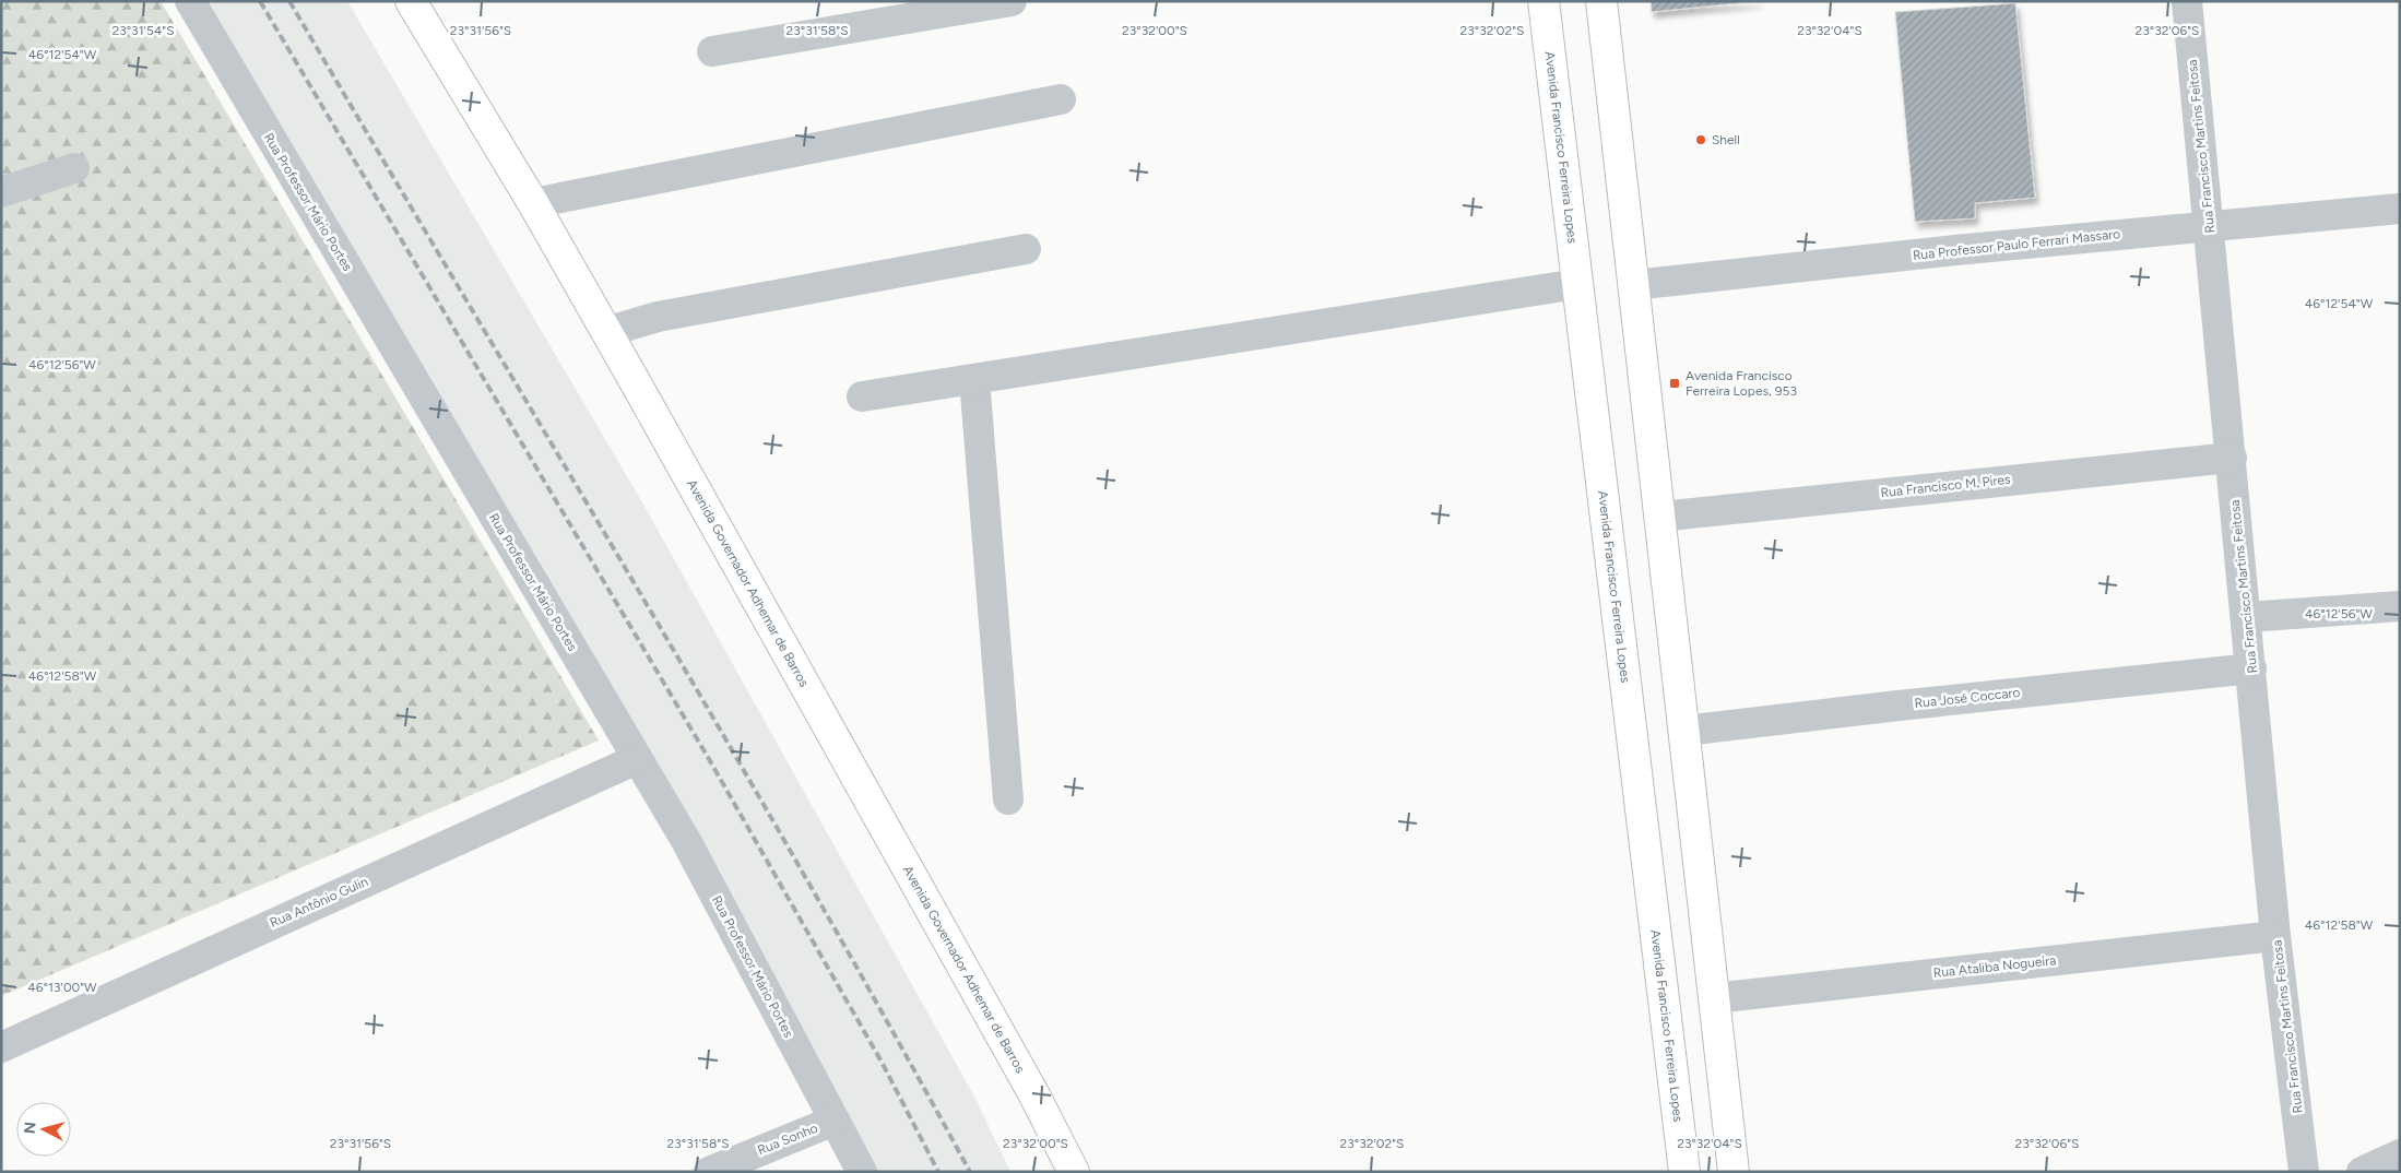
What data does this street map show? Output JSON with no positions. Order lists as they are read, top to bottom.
{
  "streets": {
    "main road": ["Avenida Francisco Ferreira Lopes", "Avenida Governador Adhemar de Barros"],
    "street": [
      "Rua Francisco Martins Feitosa",
      "Rua Professor Mário Portes",
      "Rua Professor Paulo Ferrari Massaro",
      "Rua Francisco M. Pires",
      "Rua José Coccaro",
      "Rua Antônio Gulin",
      "Rua Ataliba Nogueira",
      "Rua Sonho"
    ]
  },
  "crossings": [
    ["Rua Francisco Martins Feitosa", "Rua Professor Paulo Ferrari Massaro"],
    ["Rua Francisco Martins Feitosa", "Rua Francisco M. Pires"],
    ["Rua Francisco Martins Feitosa", "Rua José Coccaro"],
    ["Rua Francisco Martins Feitosa", "Rua Ataliba Nogueira"],
    ["Rua Professor Mário Portes", "Rua Antônio Gulin"],
    ["Rua Professor Mário Portes", "Rua Sonho"]
  ],
  "places": {
    "other": ["Shell"],
    "transit": ["Avenida Francisco Ferreira Lopes, 953"]
  },
  "north": "left",
  "coordinates": [
    "23°31'54\"S",
    "23°31'56\"S",
    "23°31'58\"S",
    "23°32'00\"S",
    "23°32'02\"S",
    "23°32'04\"S",
    "23°32'06\"S",
    "46°12'54\"W",
    "46°12'56\"W",
    "46°12'58\"W",
    "46°13'00\"W"
  ]
}
